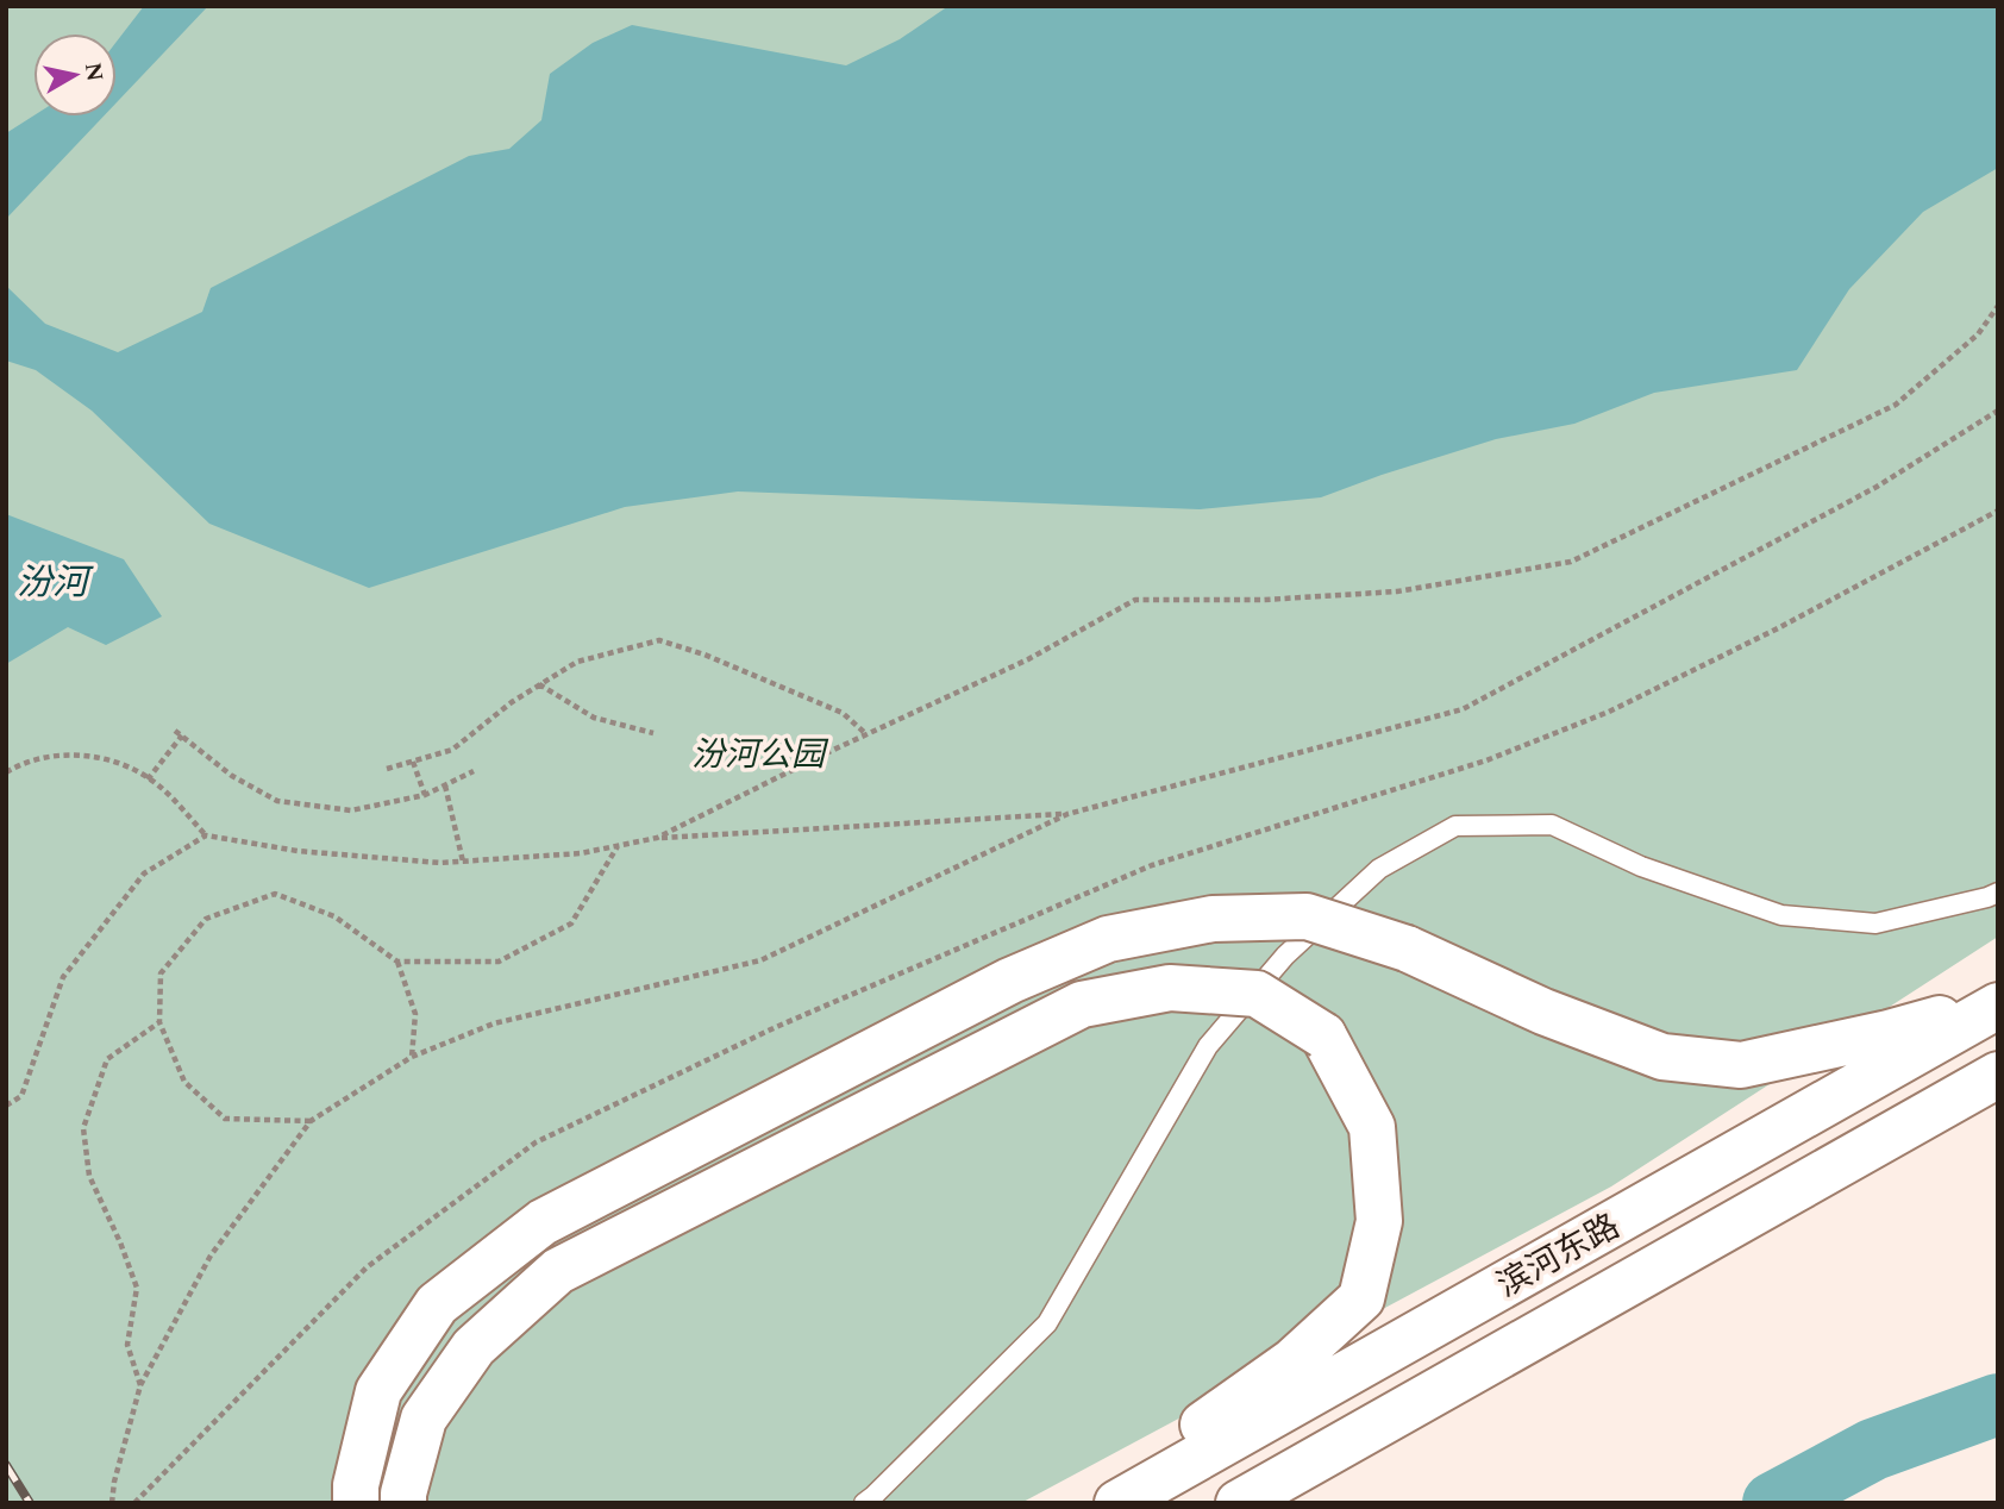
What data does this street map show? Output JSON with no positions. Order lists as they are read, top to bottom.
{
  "streets": {
    "highway": ["滨河东路"]
  },
  "water": ["汾河"],
  "parks": ["汾河公园"],
  "north": "right"
}
